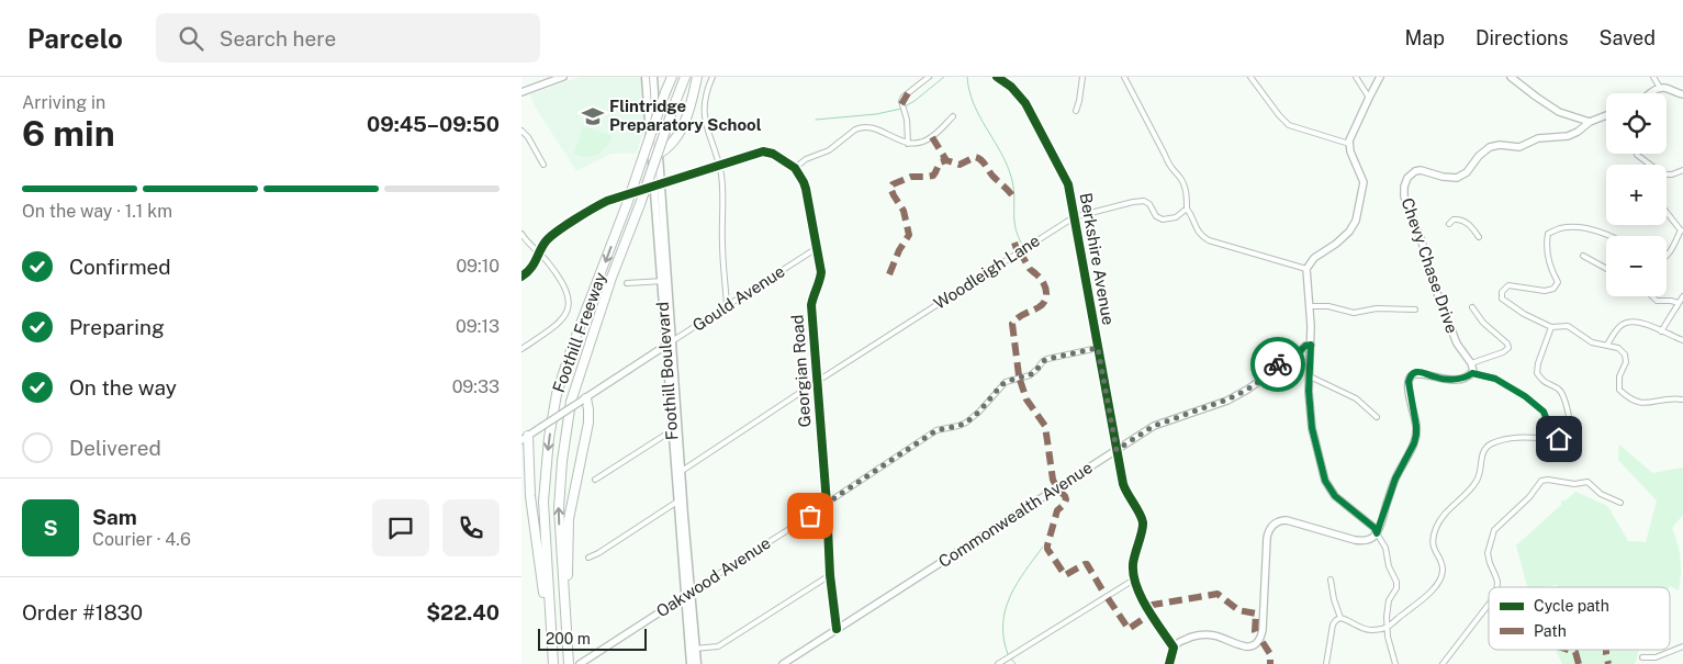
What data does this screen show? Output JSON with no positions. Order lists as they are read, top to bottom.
{
  "streets": {
    "highway": ["Foothill Freeway"],
    "main road": ["Foothill Boulevard"],
    "street": [
      "Berkshire Avenue",
      "Chevy Chase Drive",
      "Woodleigh Lane",
      "Gould Avenue",
      "Georgian Road",
      "Commonwealth Avenue",
      "Oakwood Avenue"
    ]
  },
  "crossings": [
    ["Berkshire Avenue", "Woodleigh Lane"],
    ["Berkshire Avenue", "Commonwealth Avenue"],
    ["Berkshire Avenue", "Oakwood Avenue"],
    ["Woodleigh Lane", "Foothill Boulevard"],
    ["Woodleigh Lane", "Georgian Road"],
    ["Gould Avenue", "Foothill Boulevard"],
    ["Gould Avenue", "Georgian Road"],
    ["Foothill Boulevard", "Georgian Road"],
    ["Foothill Boulevard", "Oakwood Avenue"],
    ["Georgian Road", "Commonwealth Avenue"],
    ["Georgian Road", "Oakwood Avenue"]
  ],
  "places": {
    "school or university": ["Flintridge Preparatory School"]
  },
  "legend": ["Cycle path", "Path"],
  "scale_bar": "200 m",
  "page": {
    "header": "Parcelo",
    "search": "Search here",
    "nav": ["Map", "Directions", "Saved"],
    "heading": ["6 min", "Arriving in", "09:45–09:50"],
    "panel": [
      "Sam",
      "Courier · 4.6",
      "Order #1830",
      "$22.40"
    ],
    "map_buttons": ["+", "−"],
    "bar": "On the way · 1.1 km",
    "list": [
      ["Confirmed", "09:10"],
      ["Preparing", "09:13"],
      ["On the way", "09:33"],
      "Delivered"
    ],
    "round": "S",
    "scale": "200 m"
  }
}
